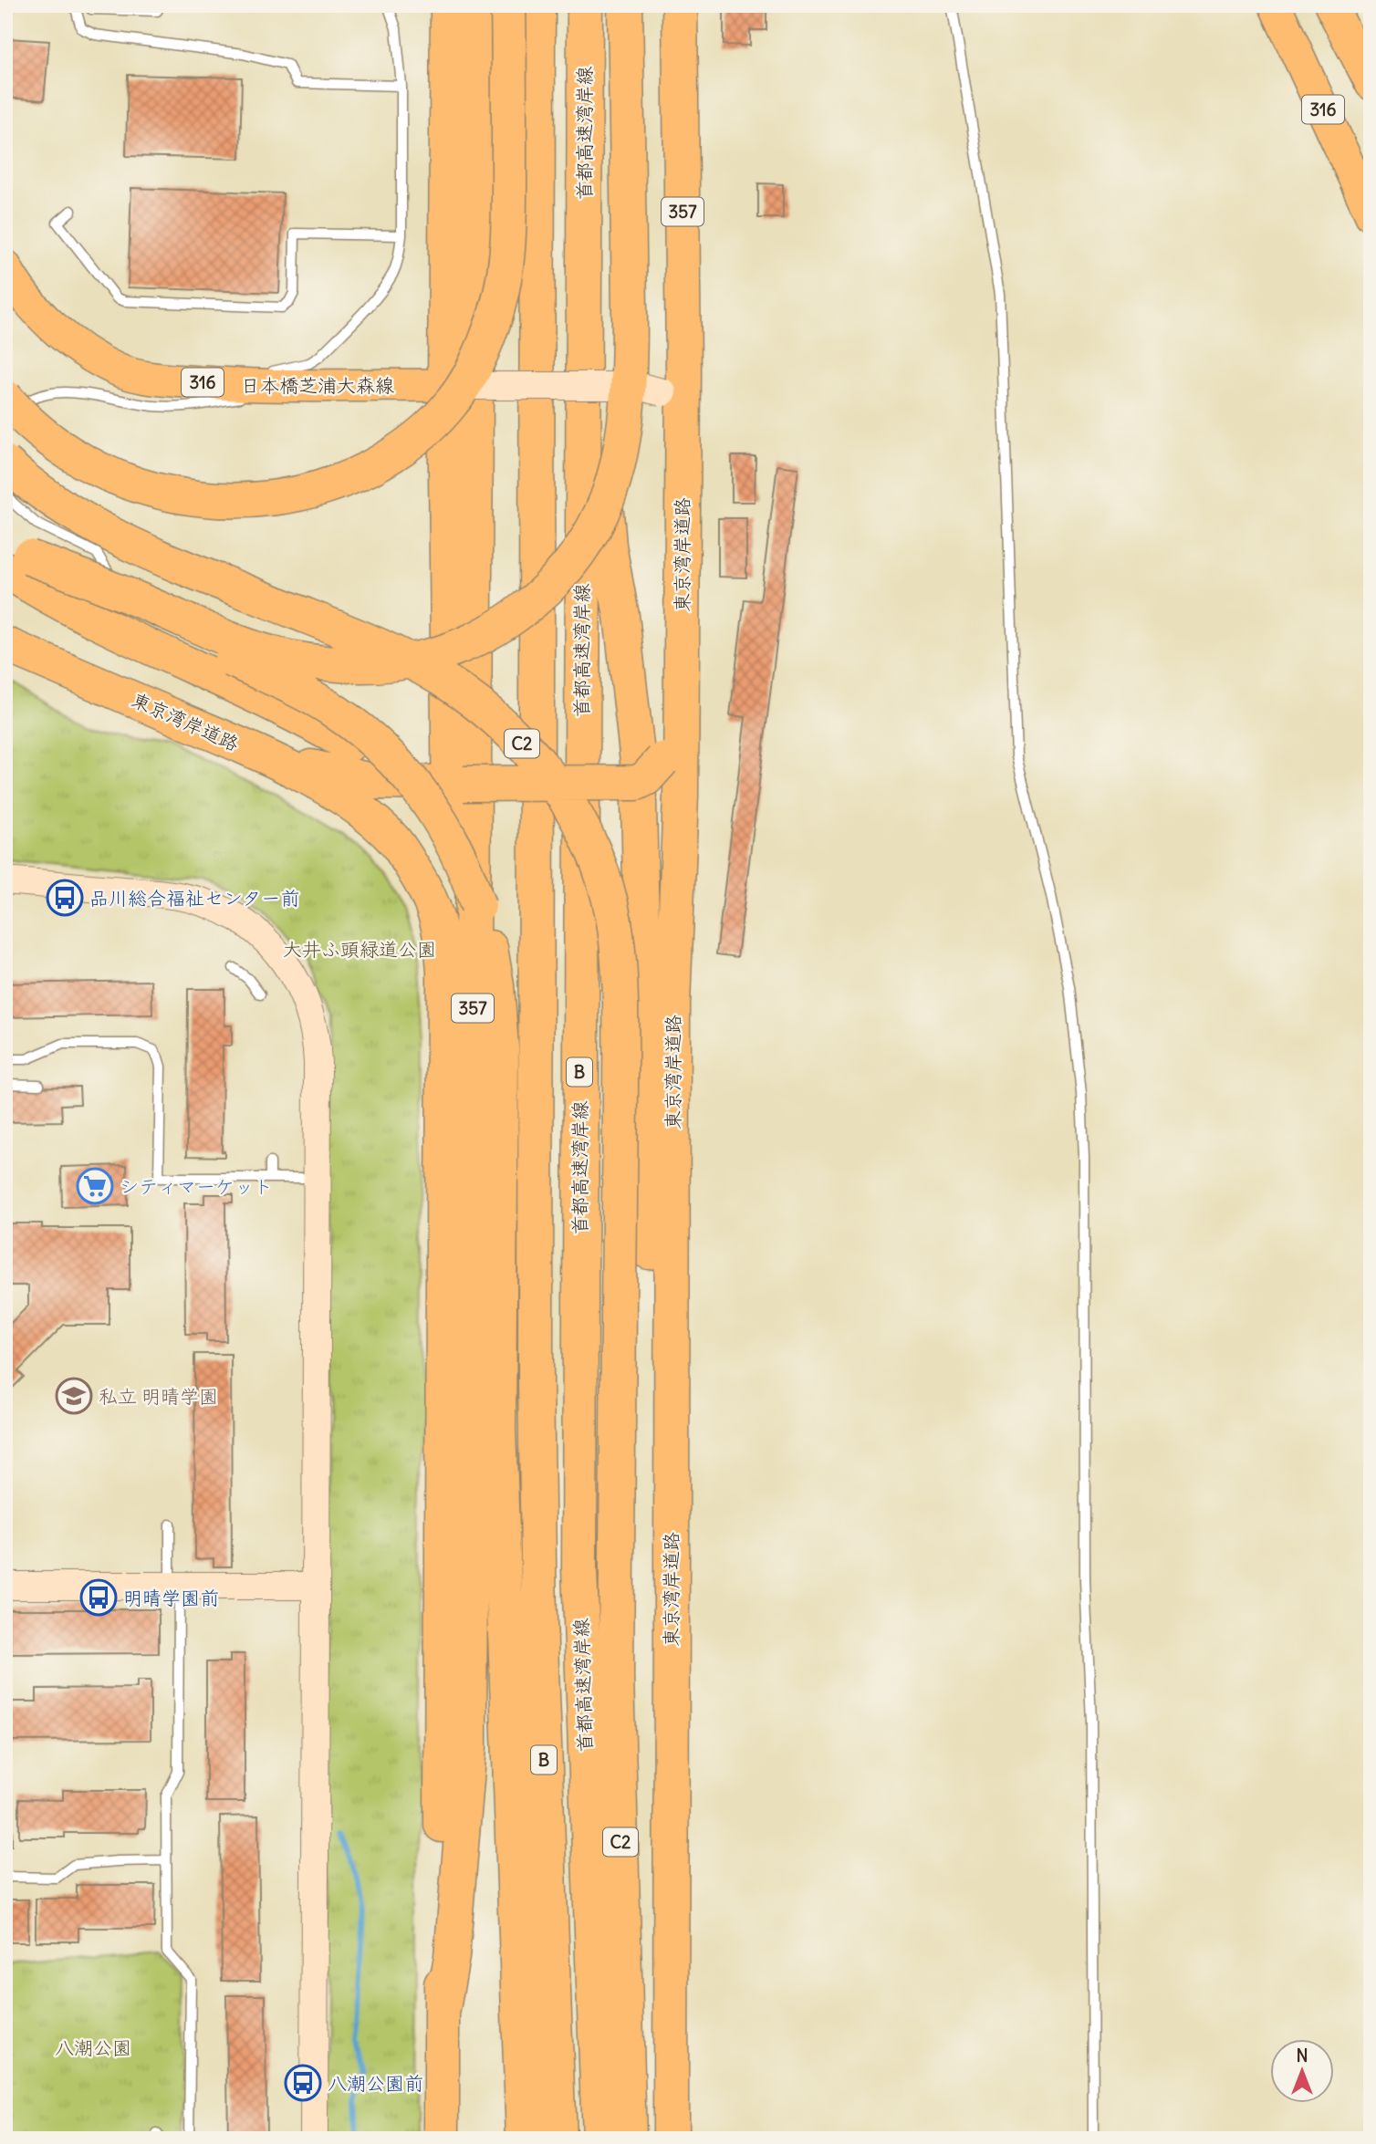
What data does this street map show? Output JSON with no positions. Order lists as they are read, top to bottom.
{
  "streets": {
    "highway": [
      "首都高速湾岸線",
      "357",
      "東京湾岸道路",
      "C2",
      "B"
    ],
    "main road": ["316", "日本橋芝浦大森線"]
  },
  "crossings": [
    ["357", "日本橋芝浦大森線"],
    ["357", "東京湾岸道路"]
  ],
  "parks": ["大井ふ頭緑道公園", "八潮公園"],
  "places": {
    "bus stop": ["品川総合福祉センター前", "明晴学園前", "八潮公園前"],
    "supermarket": ["シティマーケット"],
    "school or university": ["私立 明晴学園"]
  },
  "north": "top"
}
